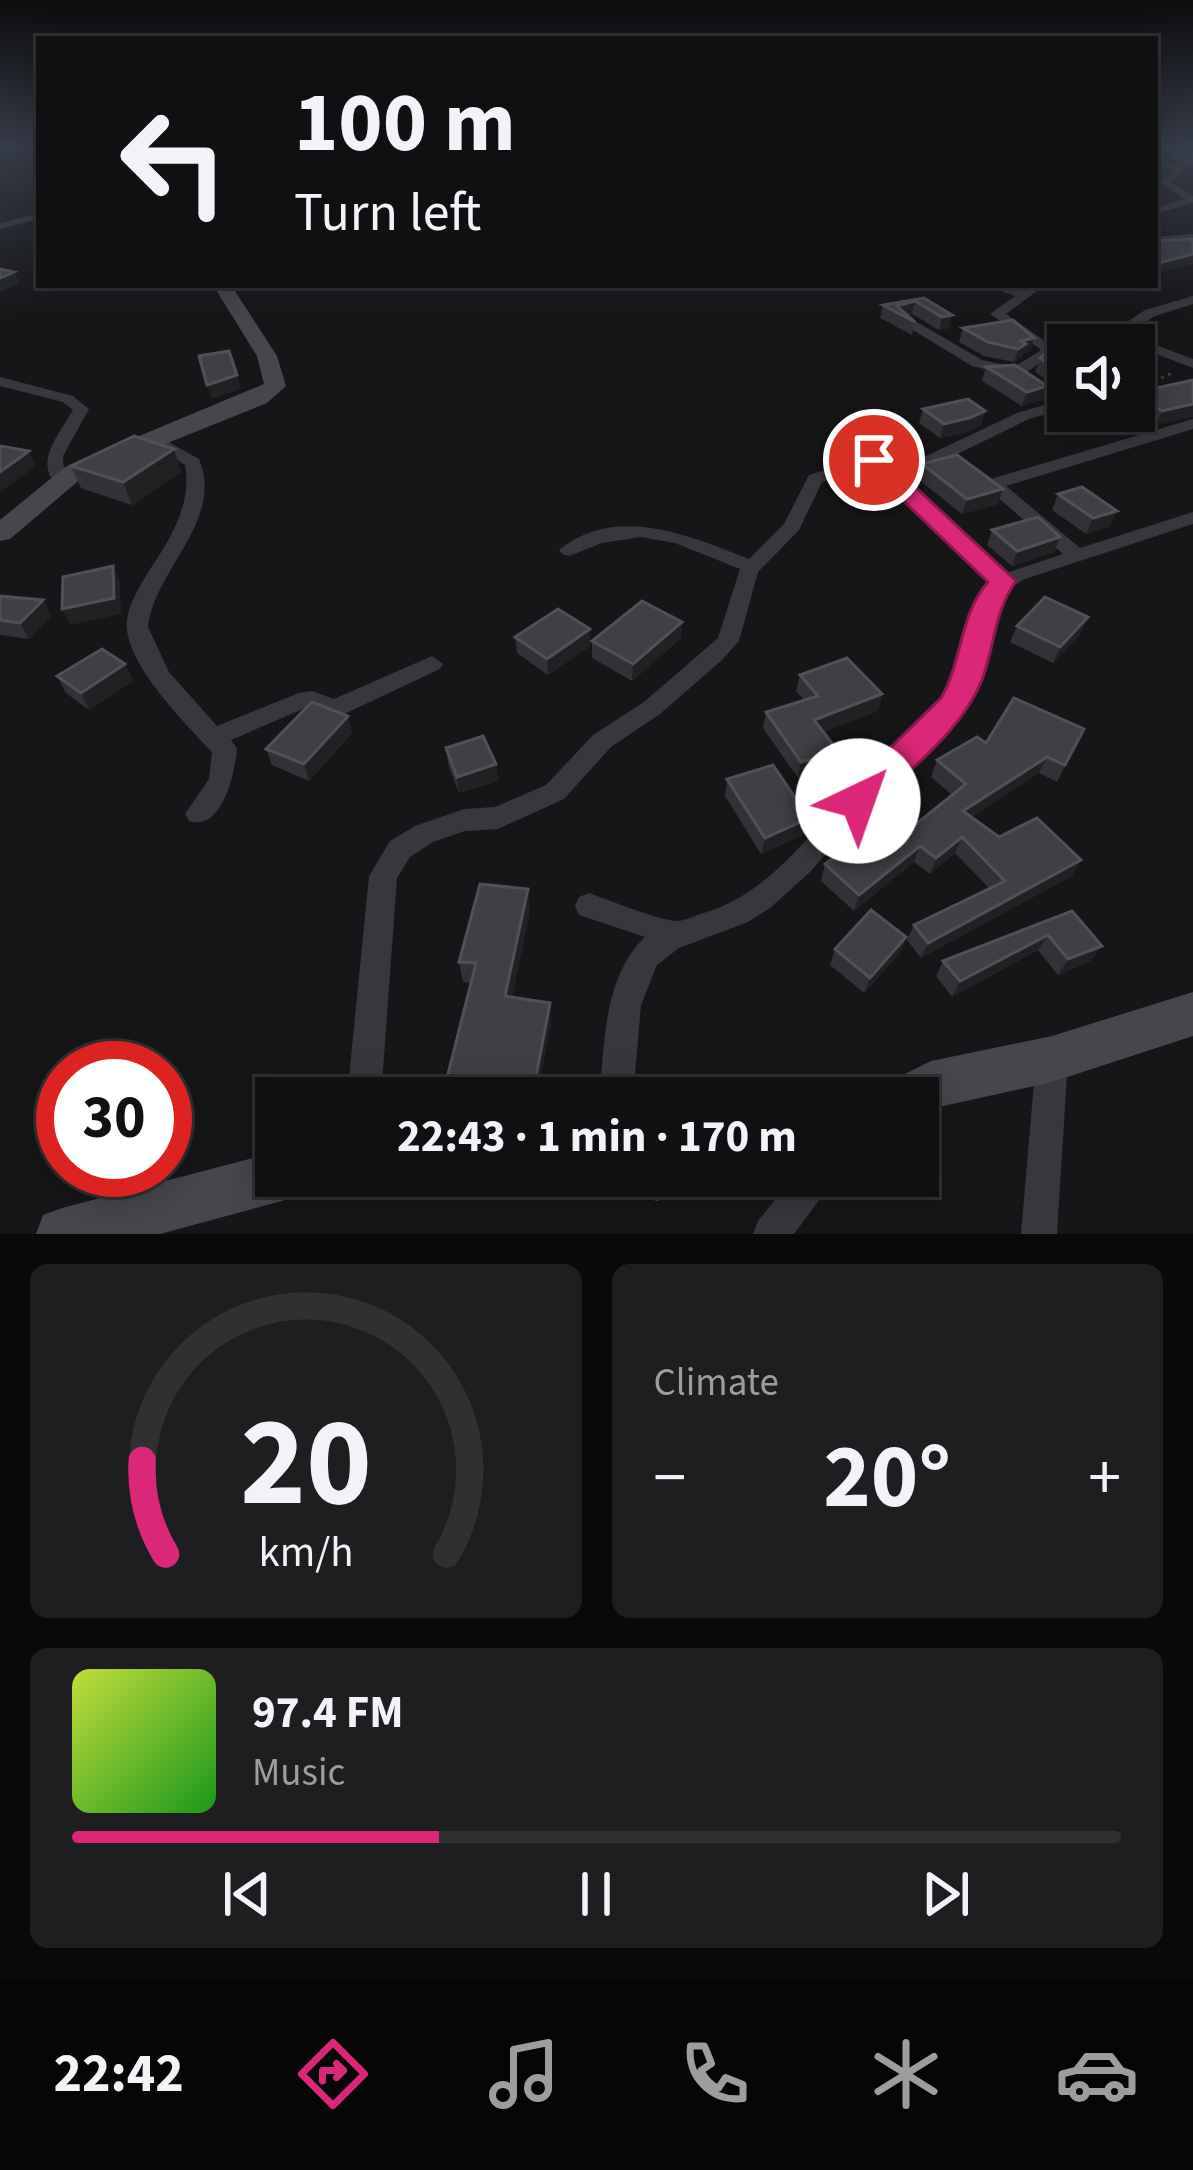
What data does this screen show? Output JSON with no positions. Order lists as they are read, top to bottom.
{
  "page": {
    "turn": ["100 m", "Turn left"],
    "limit": "30",
    "trip": "22:43 · 1 min · 170 m",
    "tile": "Climate",
    "heat": ["−", "20°", "+"],
    "song": ["97.4 FM", "Music"],
    "tabs": "22:42",
    "gauge": ["20", "km/h"]
  }
}
